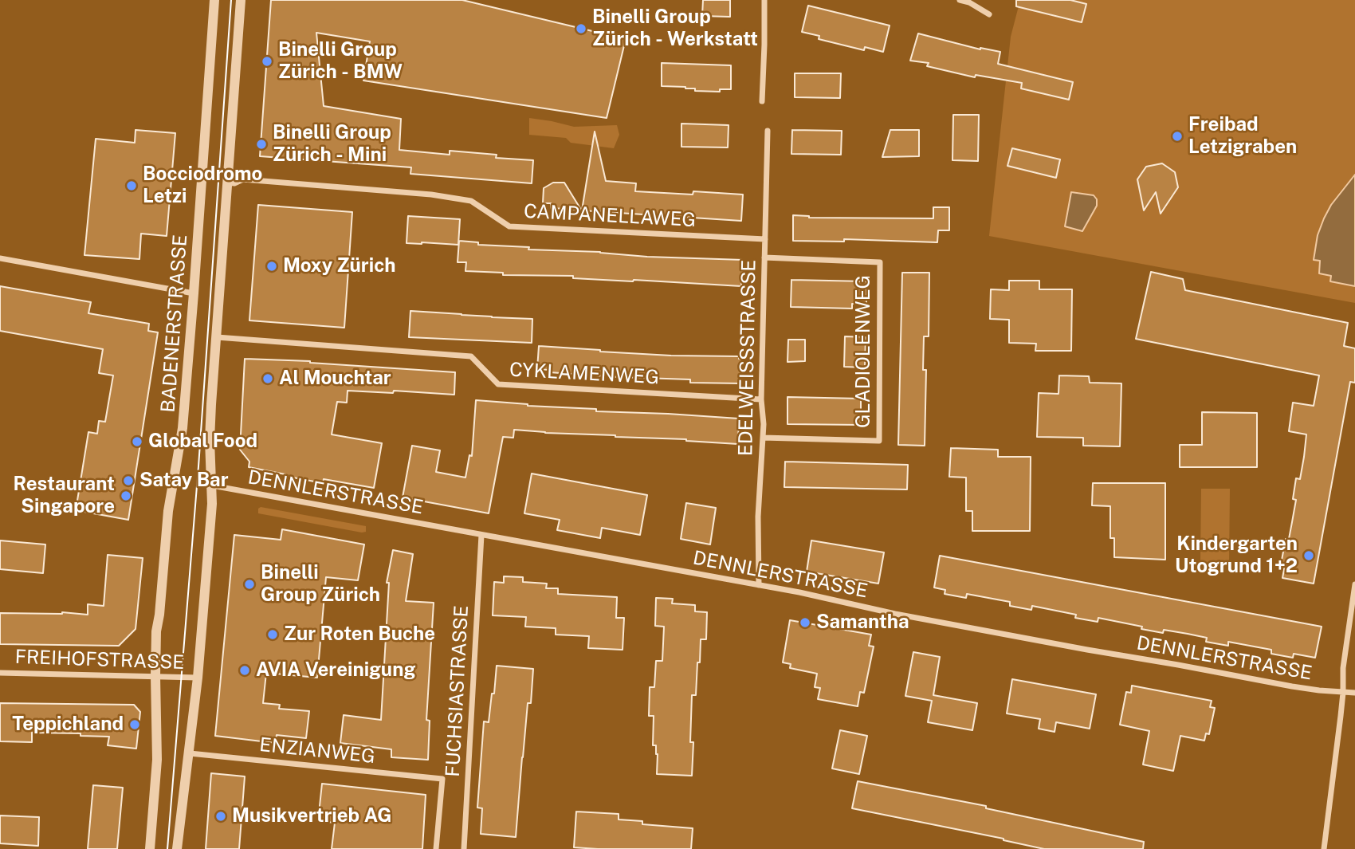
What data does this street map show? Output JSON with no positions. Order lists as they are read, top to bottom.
{
  "streets": {
    "street": [
      "CAMPANELLAWEG",
      "BADENERSTRASSE",
      "GLADIOLENWEG",
      "EDELWEISSSTRASSE",
      "CYKLAMENWEG",
      "DENNLERSTRASSE",
      "FREIHOFSTRASSE",
      "FUCHSIASTRASSE",
      "ENZIANWEG"
    ]
  },
  "crossings": [
    ["CAMPANELLAWEG", "EDELWEISSSTRASSE"],
    ["BADENERSTRASSE", "FREIHOFSTRASSE"],
    ["GLADIOLENWEG", "EDELWEISSSTRASSE"],
    ["EDELWEISSSTRASSE", "CYKLAMENWEG"],
    ["EDELWEISSSTRASSE", "DENNLERSTRASSE"],
    ["DENNLERSTRASSE", "FUCHSIASTRASSE"]
  ],
  "places": [
    "Binelli Group Zürich - Werkstatt",
    "Binelli Group Zürich - BMW",
    "Freibad Letzigraben",
    "Binelli Group Zürich - Mini",
    "Bocciodromo Letzi",
    "Moxy Zürich",
    "Al Mouchtar",
    "Global Food",
    "Satay Bar",
    "Restaurant Singapore",
    "Kindergarten Utogrund 1+2",
    "Binelli Group Zürich",
    "Samantha",
    "Zur Roten Buche",
    "AVIA Vereinigung",
    "Teppichland",
    "Musikvertrieb AG"
  ]
}
